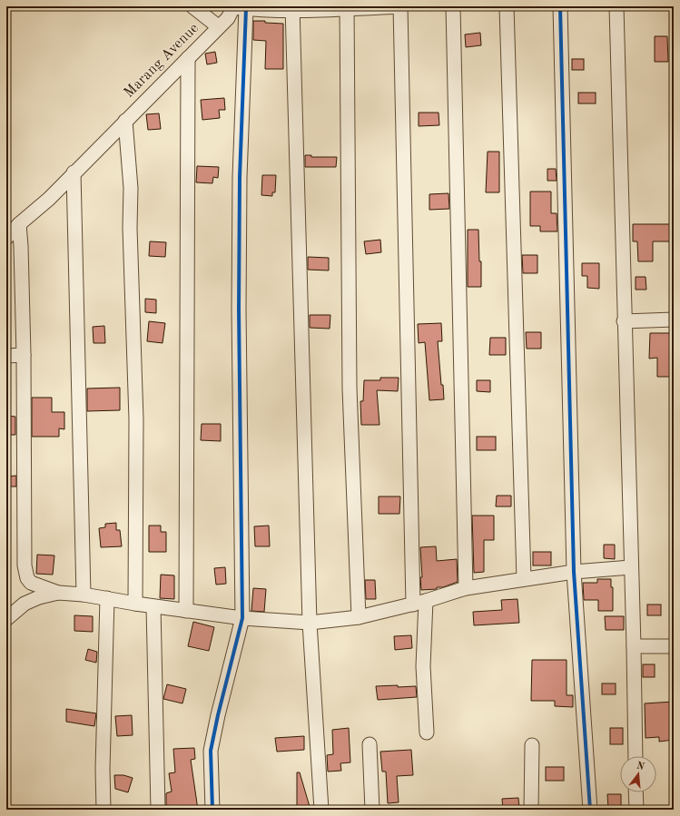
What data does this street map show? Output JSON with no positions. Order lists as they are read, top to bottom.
{
  "streets": {
    "street": ["Marang Avenue"]
  },
  "north": "top"
}
